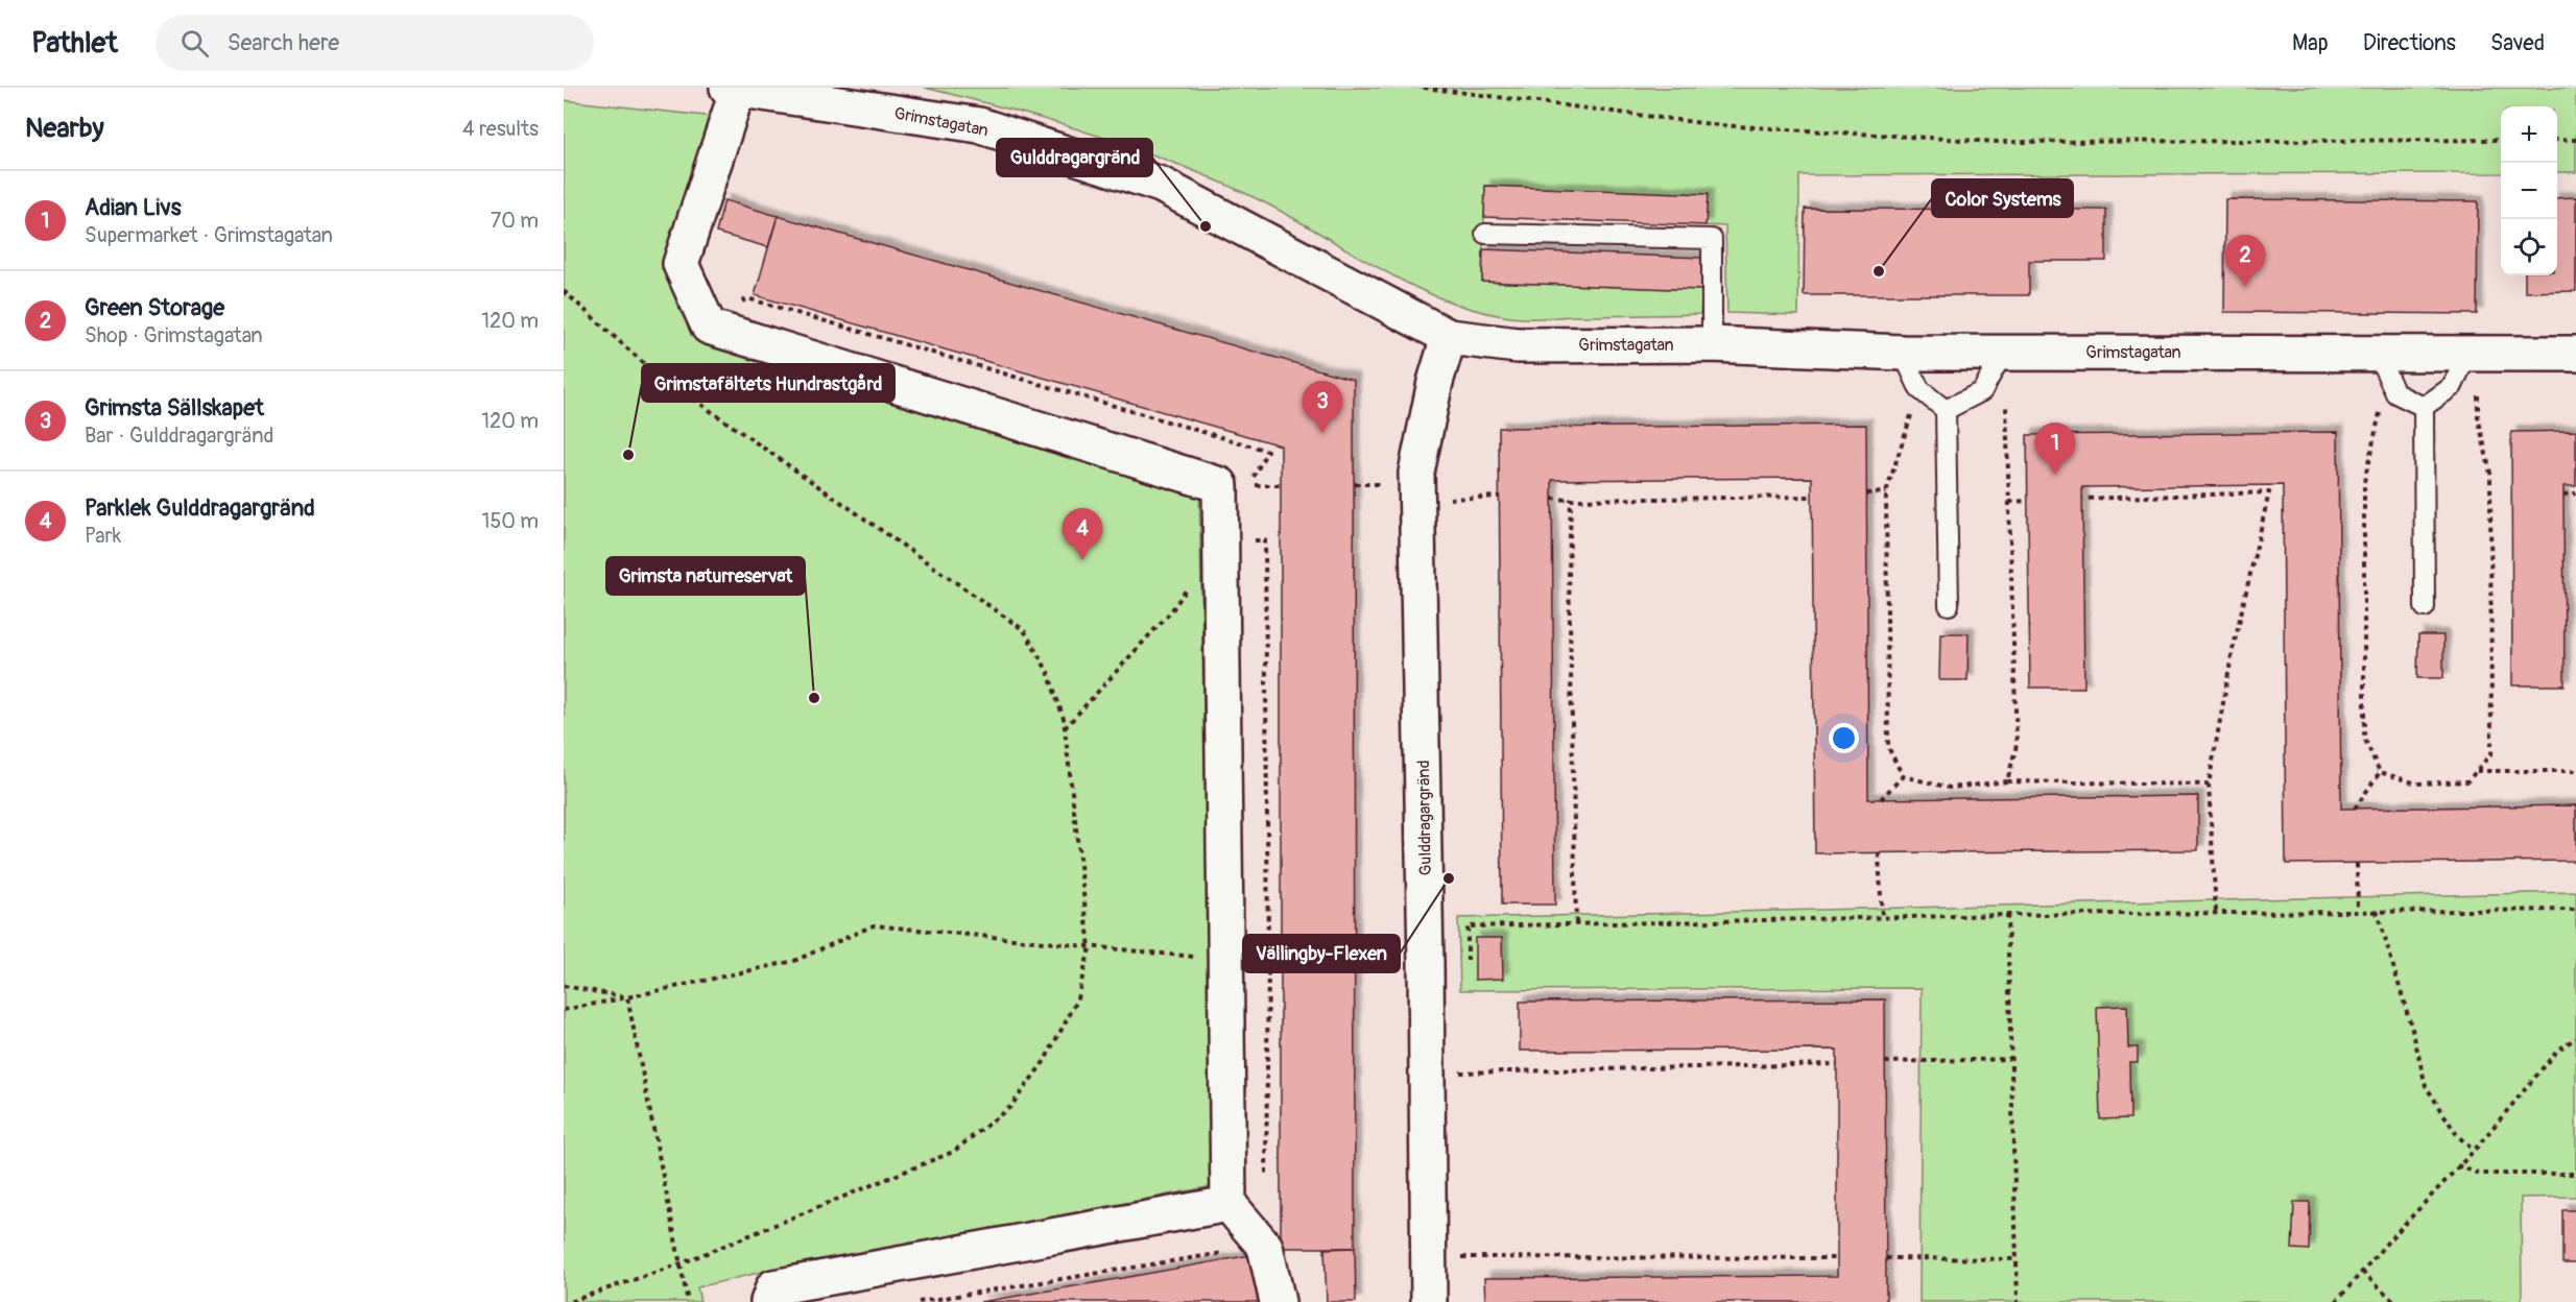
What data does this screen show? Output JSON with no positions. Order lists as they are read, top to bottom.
{
  "streets": {
    "street": ["Grimstagatan", "Gulddragargränd"]
  },
  "crossings": [
    ["Grimstagatan", "Gulddragargränd"]
  ],
  "places": [
    "Gulddragargränd",
    "Color Systems",
    "Grimstafältets Hundrastgård",
    "Grimsta naturreservat",
    "Vällingby-Flexen"
  ],
  "page": {
    "header": "Pathlet",
    "search": "Search here",
    "nav": ["Map", "Directions", "Saved"],
    "heading": ["Nearby", "4 results"],
    "map_buttons": ["+", "−"],
    "list": [
      {
        "mark": "1",
        "name": "Adian Livs",
        "note": "Supermarket · Grimstagatan",
        "value": "70 m"
      },
      {
        "mark": "2",
        "name": "Green Storage",
        "note": "Shop · Grimstagatan",
        "value": "120 m"
      },
      {
        "mark": "3",
        "name": "Grimsta Sällskapet",
        "note": "Bar · Gulddragargränd",
        "value": "120 m"
      },
      {
        "mark": "4",
        "name": "Parklek Gulddragargränd",
        "note": "Park",
        "value": "150 m"
      }
    ],
    "pins": [
      "2",
      "3",
      "1",
      "4"
    ]
  }
}
